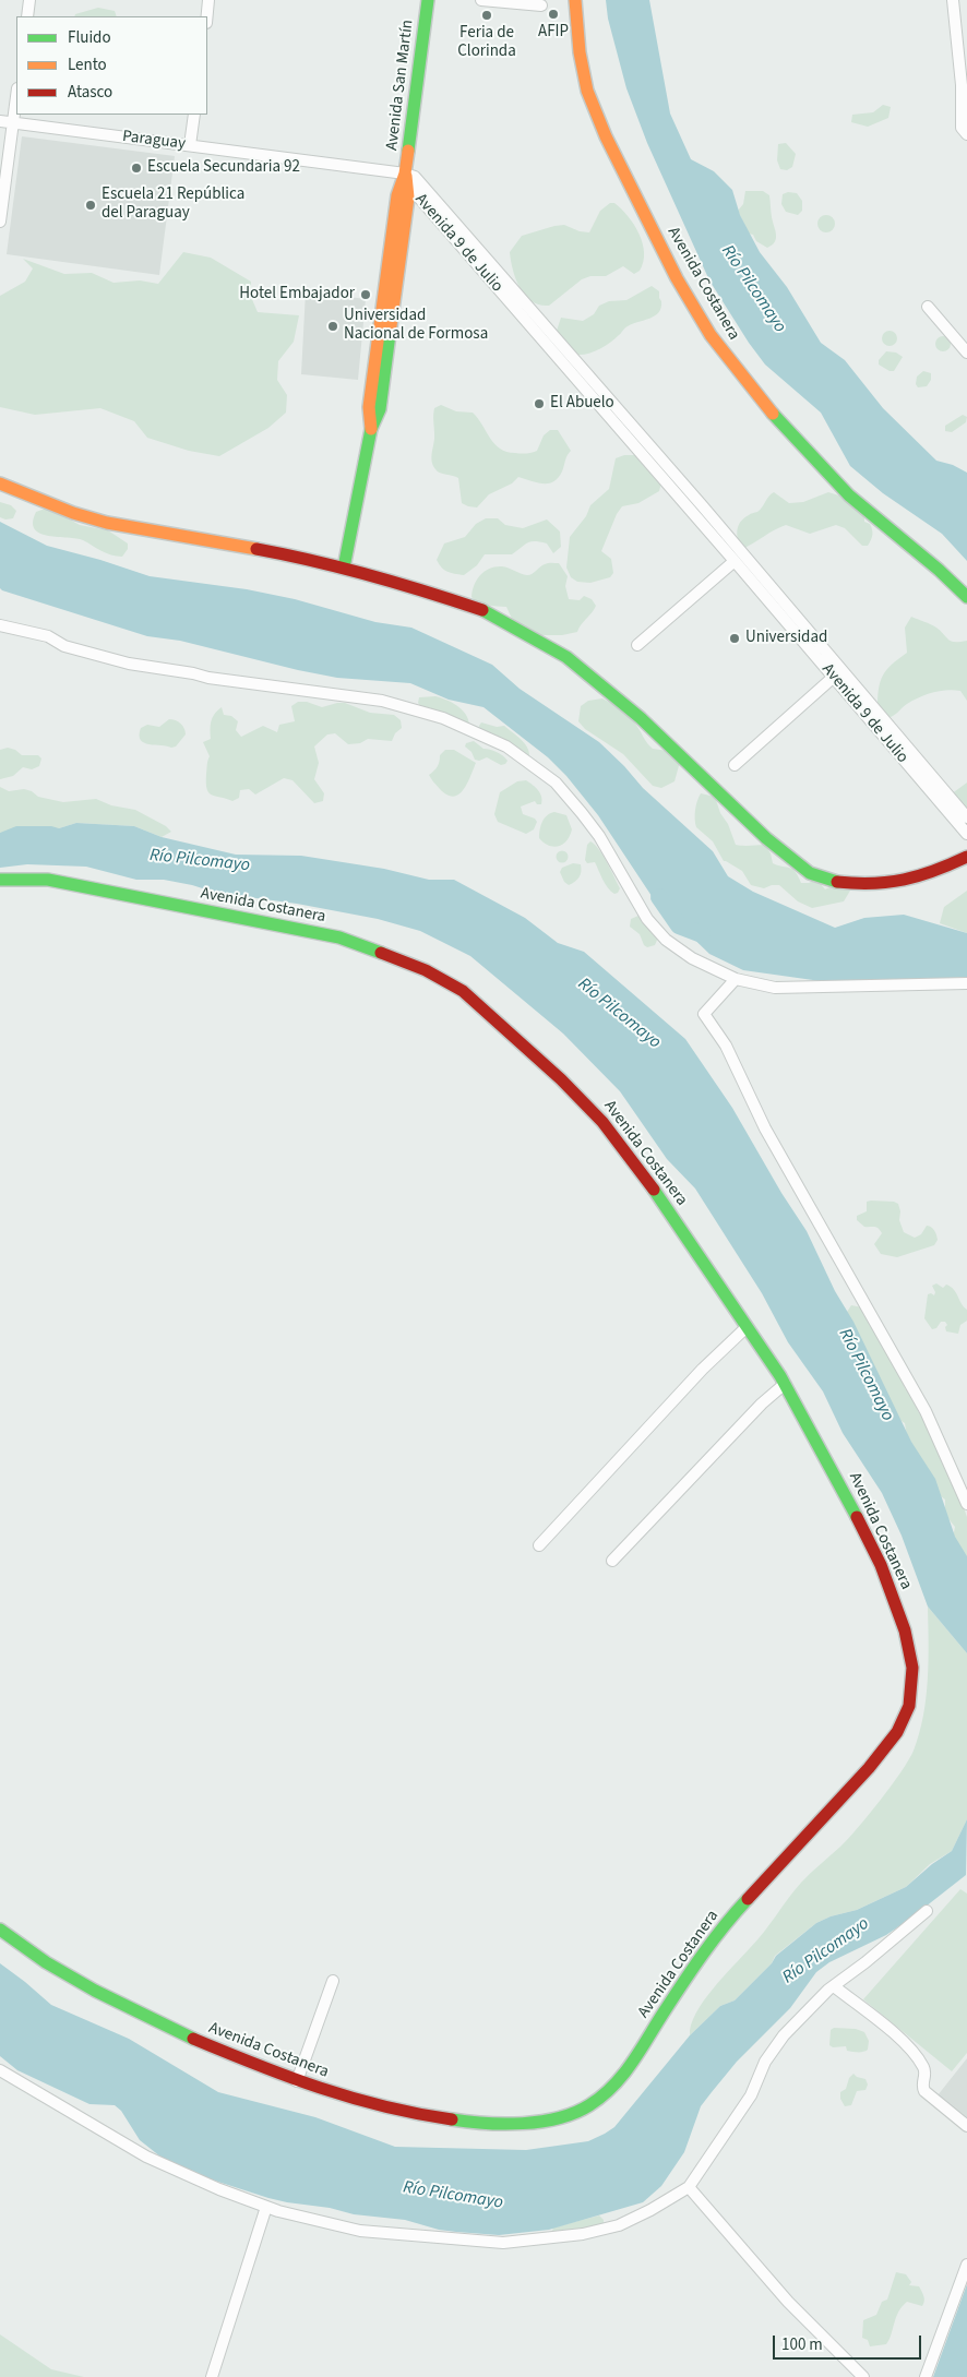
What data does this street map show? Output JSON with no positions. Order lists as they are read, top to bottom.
{
  "streets": {
    "street": [
      "Avenida San Martín",
      "Paraguay",
      "Avenida 9 de Julio",
      "Avenida Costanera"
    ]
  },
  "crossings": [
    ["Avenida San Martín", "Paraguay"],
    ["Avenida San Martín", "Avenida 9 de Julio"],
    ["Paraguay", "Avenida 9 de Julio"]
  ],
  "water": ["Río Pilcomayo"],
  "places": [
    "AFIP",
    "Feria de Clorinda",
    "Escuela Secundaria 92",
    "Escuela 21 República del Paraguay",
    "Hotel Embajador",
    "Universidad Nacional de Formosa",
    "El Abuelo",
    "Universidad"
  ],
  "legend": ["Fluido", "Lento", "Atasco"],
  "scale_bar": "100 m"
}
